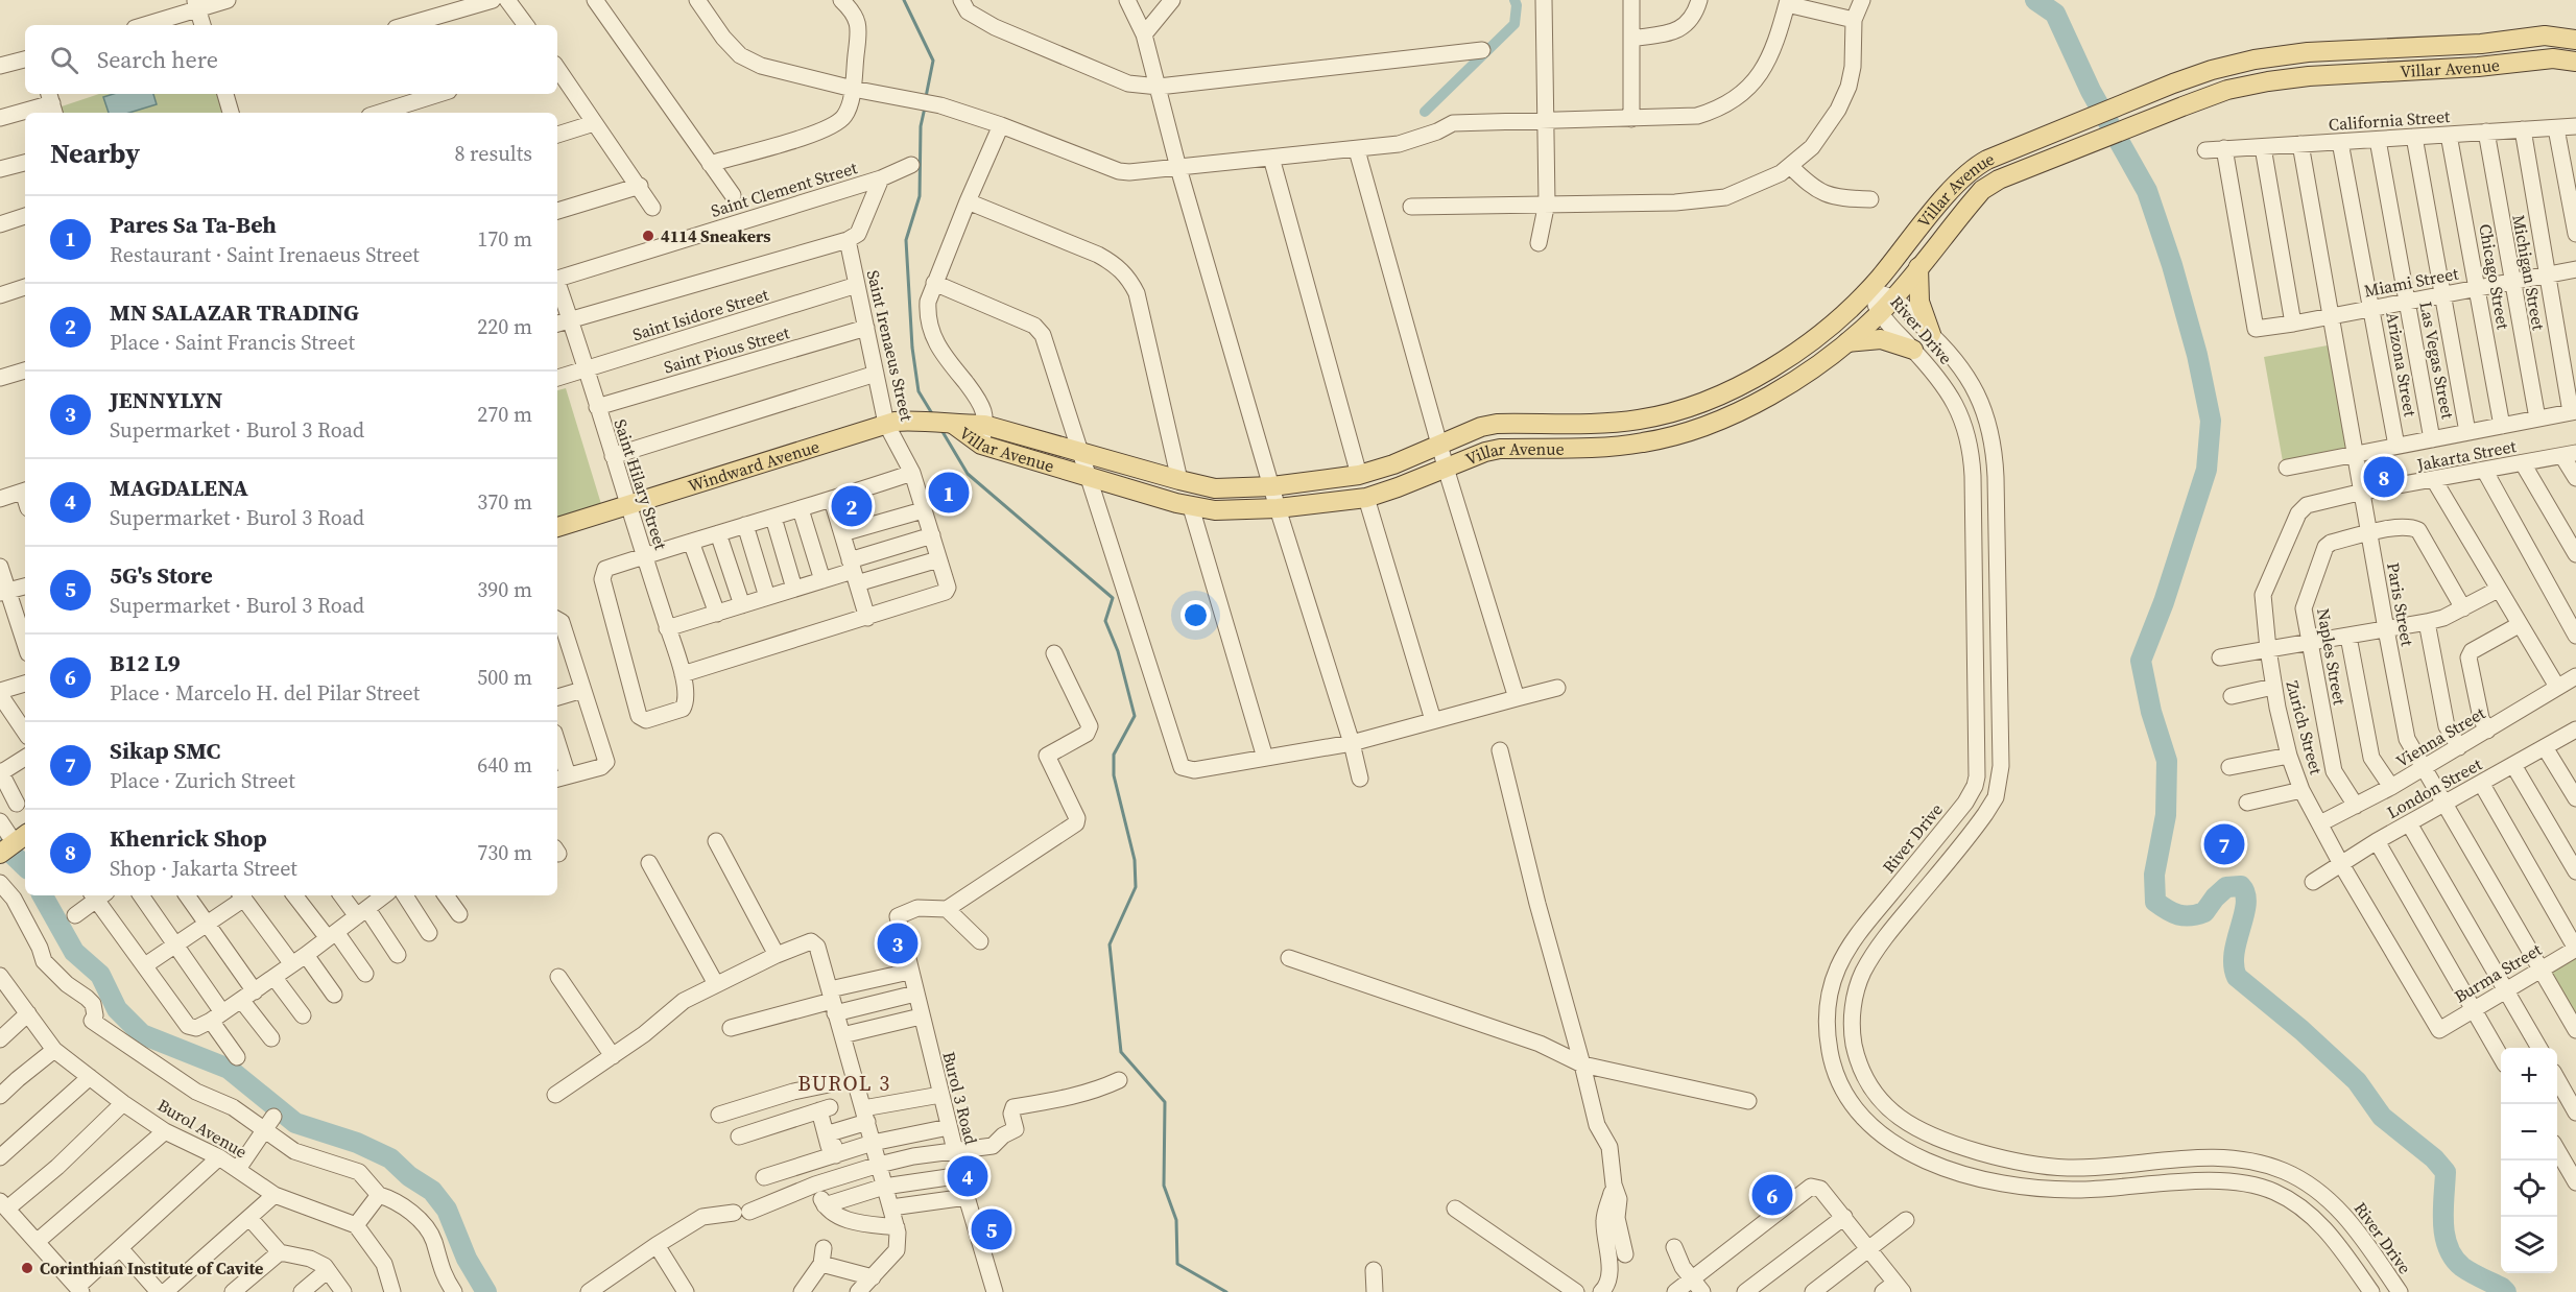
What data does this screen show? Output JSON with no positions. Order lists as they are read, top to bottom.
{
  "streets": {
    "main road": ["Villar Avenue", "Windward Avenue"],
    "street": [
      "California Street",
      "Saint Clement Street",
      "Michigan Street",
      "Chicago Street",
      "Miami Street",
      "Saint Isidore Street",
      "River Drive",
      "Saint Irenaeus Street",
      "Saint Pious Street",
      "Las Vegas Street",
      "Arizona Street",
      "Jakarta Street",
      "Saint Hilary Street",
      "Paris Street",
      "Naples Street",
      "Zurich Street",
      "Vienna Street",
      "London Street",
      "Burma Street",
      "Burol 3 Road",
      "Burol Avenue"
    ]
  },
  "crossings": [
    ["Villar Avenue", "River Drive"],
    ["Villar Avenue", "Windward Avenue"],
    ["California Street", "Michigan Street"],
    ["California Street", "Chicago Street"],
    ["California Street", "Miami Street"],
    ["California Street", "Las Vegas Street"],
    ["California Street", "Arizona Street"],
    ["California Street", "Paris Street"],
    ["Michigan Street", "Miami Street"],
    ["Chicago Street", "Miami Street"],
    ["Miami Street", "Las Vegas Street"],
    ["Miami Street", "Arizona Street"],
    ["Miami Street", "Paris Street"],
    ["Saint Isidore Street", "Saint Irenaeus Street"],
    ["Saint Isidore Street", "Saint Hilary Street"],
    ["Saint Irenaeus Street", "Saint Pious Street"],
    ["Saint Irenaeus Street", "Windward Avenue"],
    ["Saint Pious Street", "Saint Hilary Street"],
    ["Jakarta Street", "Paris Street"],
    ["Jakarta Street", "Zurich Street"],
    ["Windward Avenue", "Saint Hilary Street"],
    ["Paris Street", "Naples Street"],
    ["Paris Street", "Zurich Street"],
    ["Paris Street", "Vienna Street"],
    ["Paris Street", "London Street"],
    ["Paris Street", "Burma Street"],
    ["Naples Street", "Vienna Street"],
    ["Zurich Street", "Vienna Street"],
    ["Zurich Street", "London Street"],
    ["Zurich Street", "Burma Street"]
  ],
  "districts": ["BUROL 3"],
  "places": ["4114 Sneakers", "Corinthian Institute of Cavite"],
  "page": {
    "search": "Search here",
    "heading": ["Nearby", "8 results"],
    "list": [
      {
        "mark": "1",
        "name": "Pares Sa Ta-Beh",
        "note": "Restaurant · Saint Irenaeus Street",
        "value": "170 m"
      },
      {
        "mark": "2",
        "name": "MN SALAZAR TRADING",
        "note": "Place · Saint Francis Street",
        "value": "220 m"
      },
      {
        "mark": "3",
        "name": "JENNYLYN",
        "note": "Supermarket · Burol 3 Road",
        "value": "270 m"
      },
      {
        "mark": "4",
        "name": "MAGDALENA",
        "note": "Supermarket · Burol 3 Road",
        "value": "370 m"
      },
      {
        "mark": "5",
        "name": "5G's Store",
        "note": "Supermarket · Burol 3 Road",
        "value": "390 m"
      },
      {
        "mark": "6",
        "name": "B12 L9",
        "note": "Place · Marcelo H. del Pilar Street",
        "value": "500 m"
      },
      {
        "mark": "7",
        "name": "Sikap SMC",
        "note": "Place · Zurich Street",
        "value": "640 m"
      },
      {
        "mark": "8",
        "name": "Khenrick Shop",
        "note": "Shop · Jakarta Street",
        "value": "730 m"
      }
    ],
    "pins": [
      "8",
      "1",
      "2",
      "7",
      "3",
      "4",
      "6",
      "5"
    ],
    "map_buttons": ["+", "−"]
  }
}
